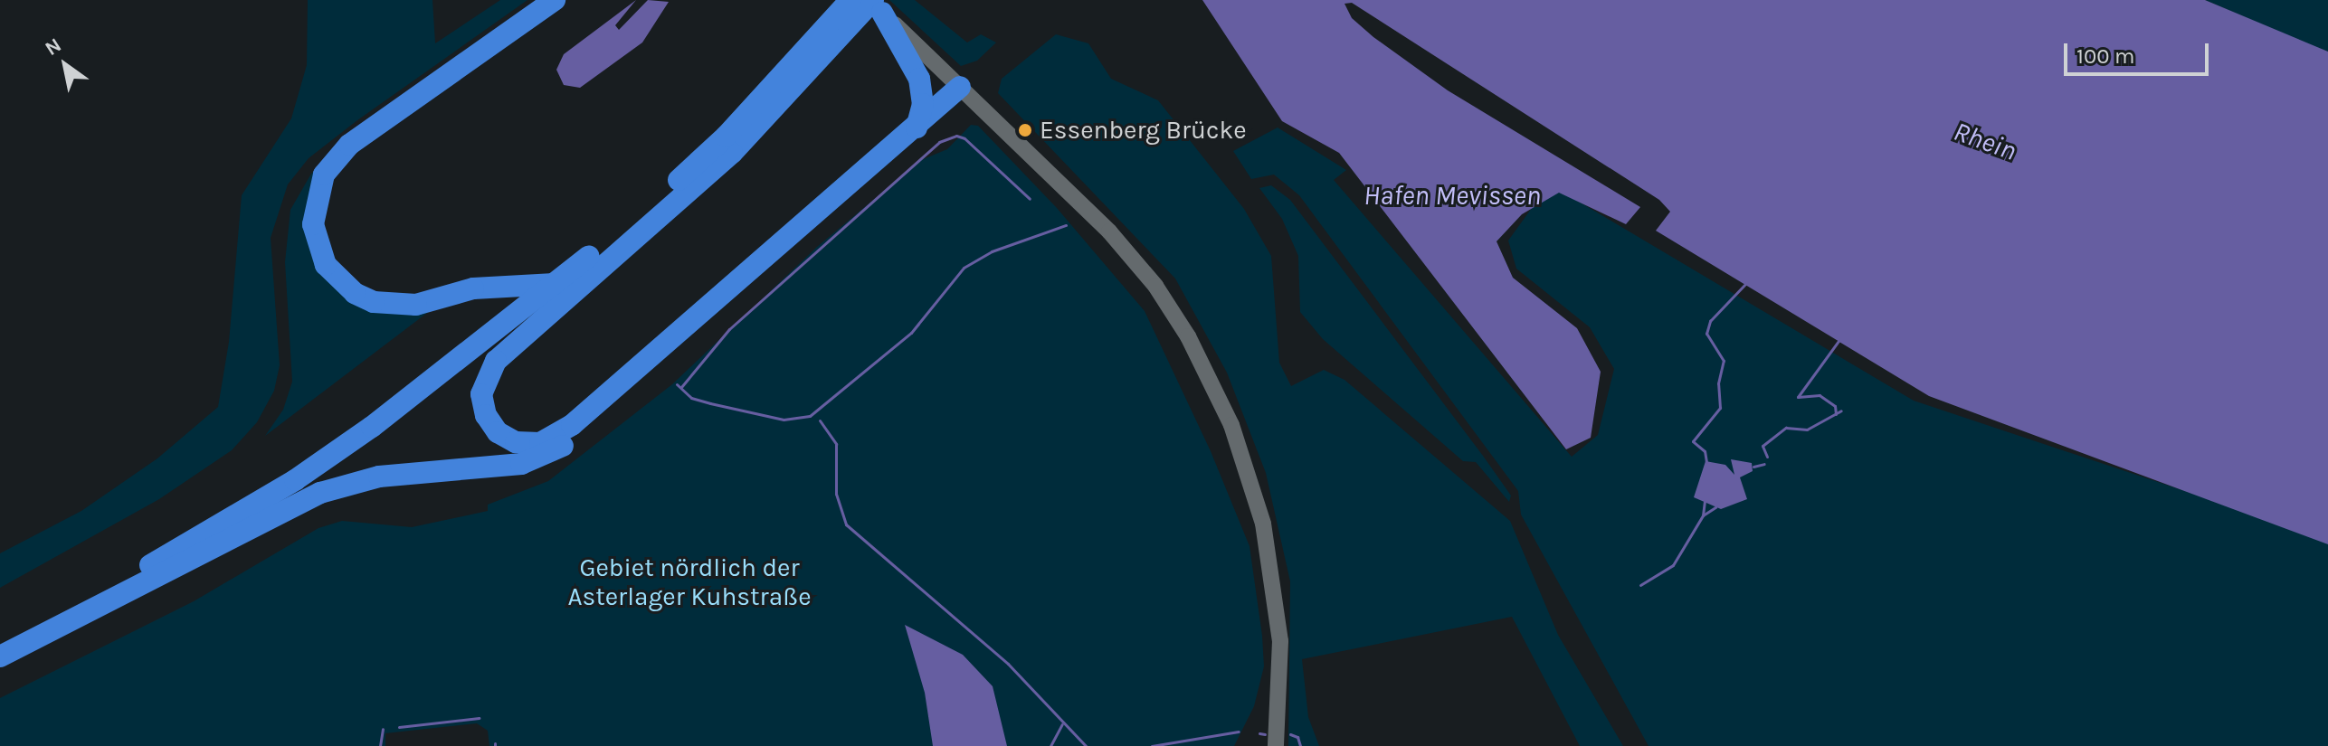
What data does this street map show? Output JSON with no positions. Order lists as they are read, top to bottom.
{
  "water": ["Rhein", "Hafen Mevissen"],
  "parks": ["Gebiet nördlich der Asterlager Kuhstraße"],
  "places": ["Essenberg Brücke"],
  "scale_bar": "100 m",
  "north": "top left"
}
